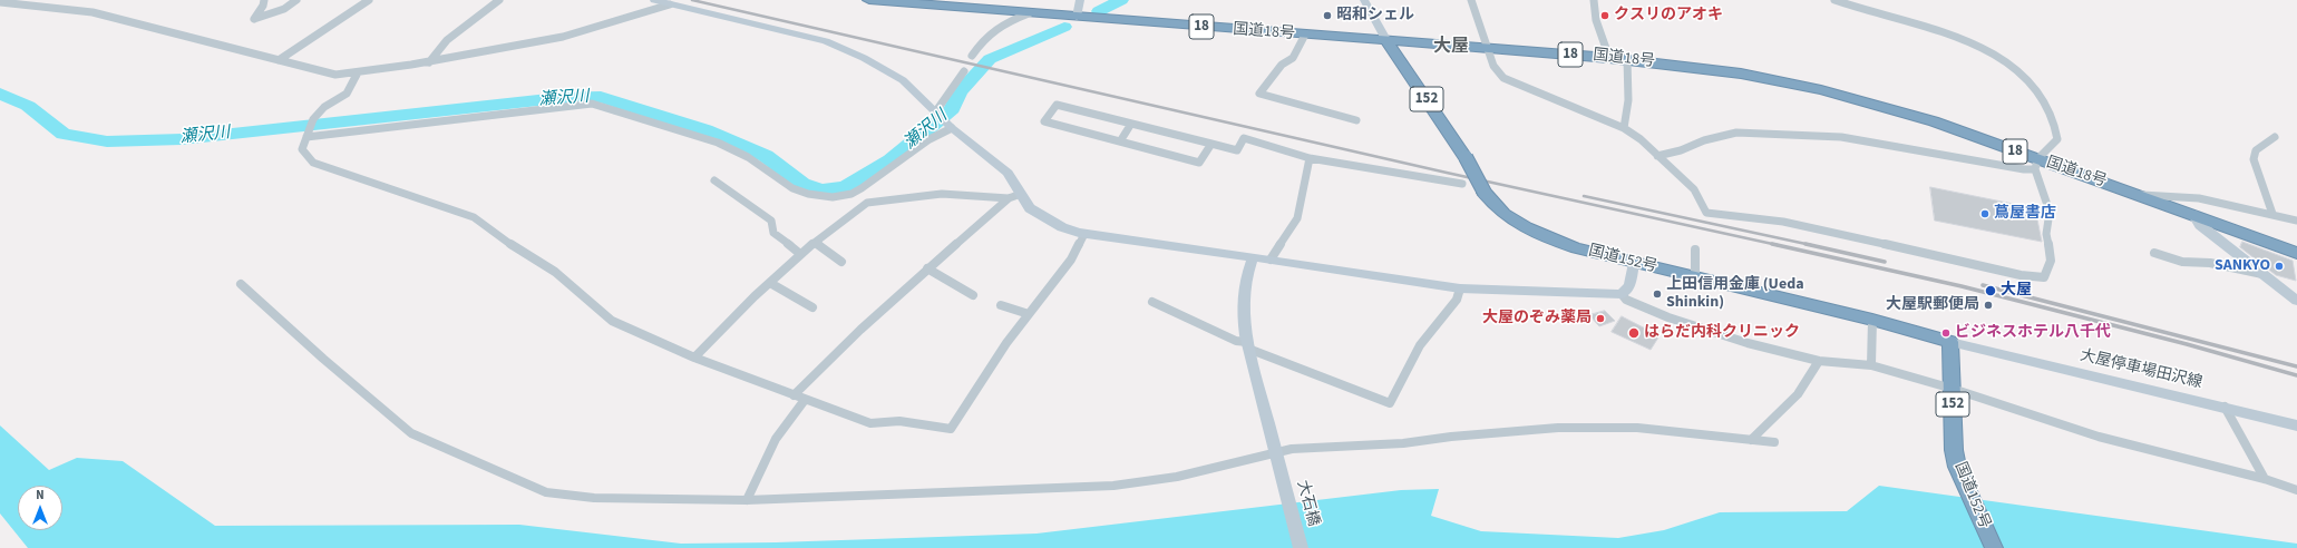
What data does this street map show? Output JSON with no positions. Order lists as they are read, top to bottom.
{
  "streets": {
    "highway": [
      "18",
      "国道18号",
      "152",
      "国道152号"
    ],
    "street": ["大屋停車場田沢線", "大石橋"]
  },
  "crossings": [
    ["国道18号", "国道152号"],
    ["国道152号", "大屋停車場田沢線"]
  ],
  "districts": ["大屋"],
  "water": ["瀬沢川"],
  "places": [
    "昭和シェル",
    "クスリのアオキ",
    "蔦屋書店",
    "SANKYO",
    "大屋",
    "上田信用金庫 (Ueda Shinkin)",
    "大屋駅郵便局",
    "大屋のぞみ薬局",
    "はらだ内科クリニック",
    "ビジネスホテル八千代"
  ],
  "north": "top"
}
